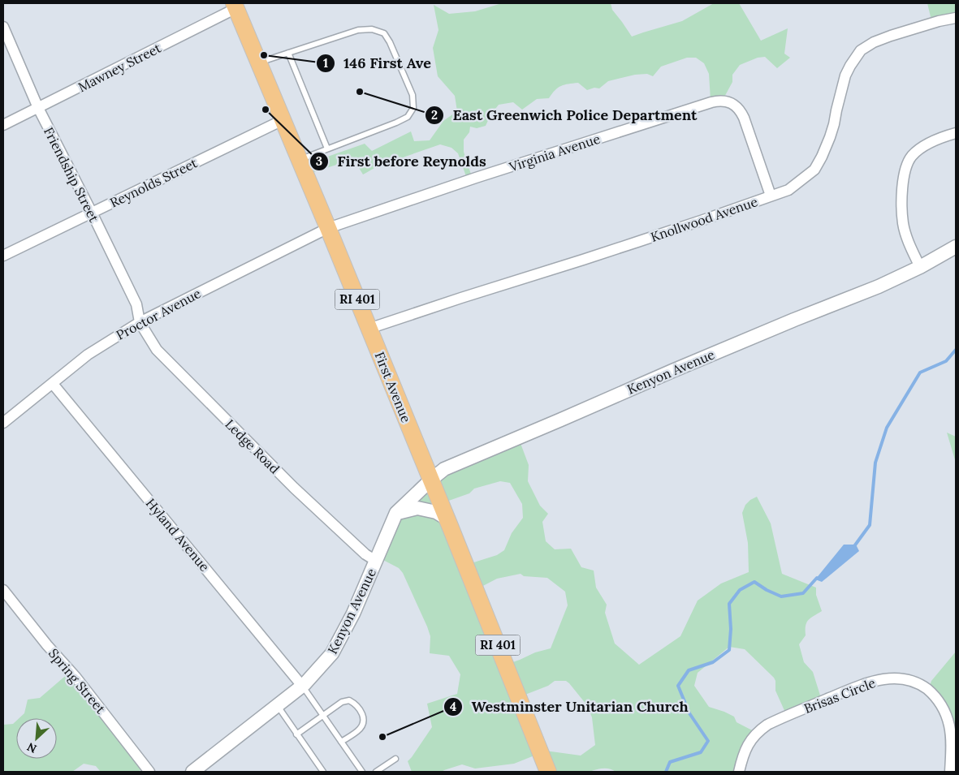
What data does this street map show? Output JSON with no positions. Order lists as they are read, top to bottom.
{
  "streets": {
    "main road": ["RI 401", "First Avenue"],
    "street": [
      "Mawney Street",
      "Virginia Avenue",
      "Friendship Street",
      "Reynolds Street",
      "Knollwood Avenue",
      "Proctor Avenue",
      "Kenyon Avenue",
      "Ledge Road",
      "Hyland Avenue",
      "Spring Street",
      "Brisas Circle"
    ]
  },
  "crossings": [
    ["Mawney Street", "Friendship Street"],
    ["Mawney Street", "First Avenue"],
    ["Virginia Avenue", "Knollwood Avenue"],
    ["Virginia Avenue", "Proctor Avenue"],
    ["Virginia Avenue", "First Avenue"],
    ["Friendship Street", "Reynolds Street"],
    ["Friendship Street", "Proctor Avenue"],
    ["Friendship Street", "Ledge Road"],
    ["Reynolds Street", "First Avenue"],
    ["Knollwood Avenue", "First Avenue"],
    ["Proctor Avenue", "First Avenue"],
    ["Proctor Avenue", "Ledge Road"],
    ["Proctor Avenue", "Hyland Avenue"],
    ["Kenyon Avenue", "First Avenue"],
    ["Kenyon Avenue", "Ledge Road"],
    ["Kenyon Avenue", "Hyland Avenue"]
  ],
  "places": [
    "146 First Ave",
    "East Greenwich Police Department",
    "First before Reynolds",
    "Westminster Unitarian Church"
  ],
  "north": "bottom left"
}
